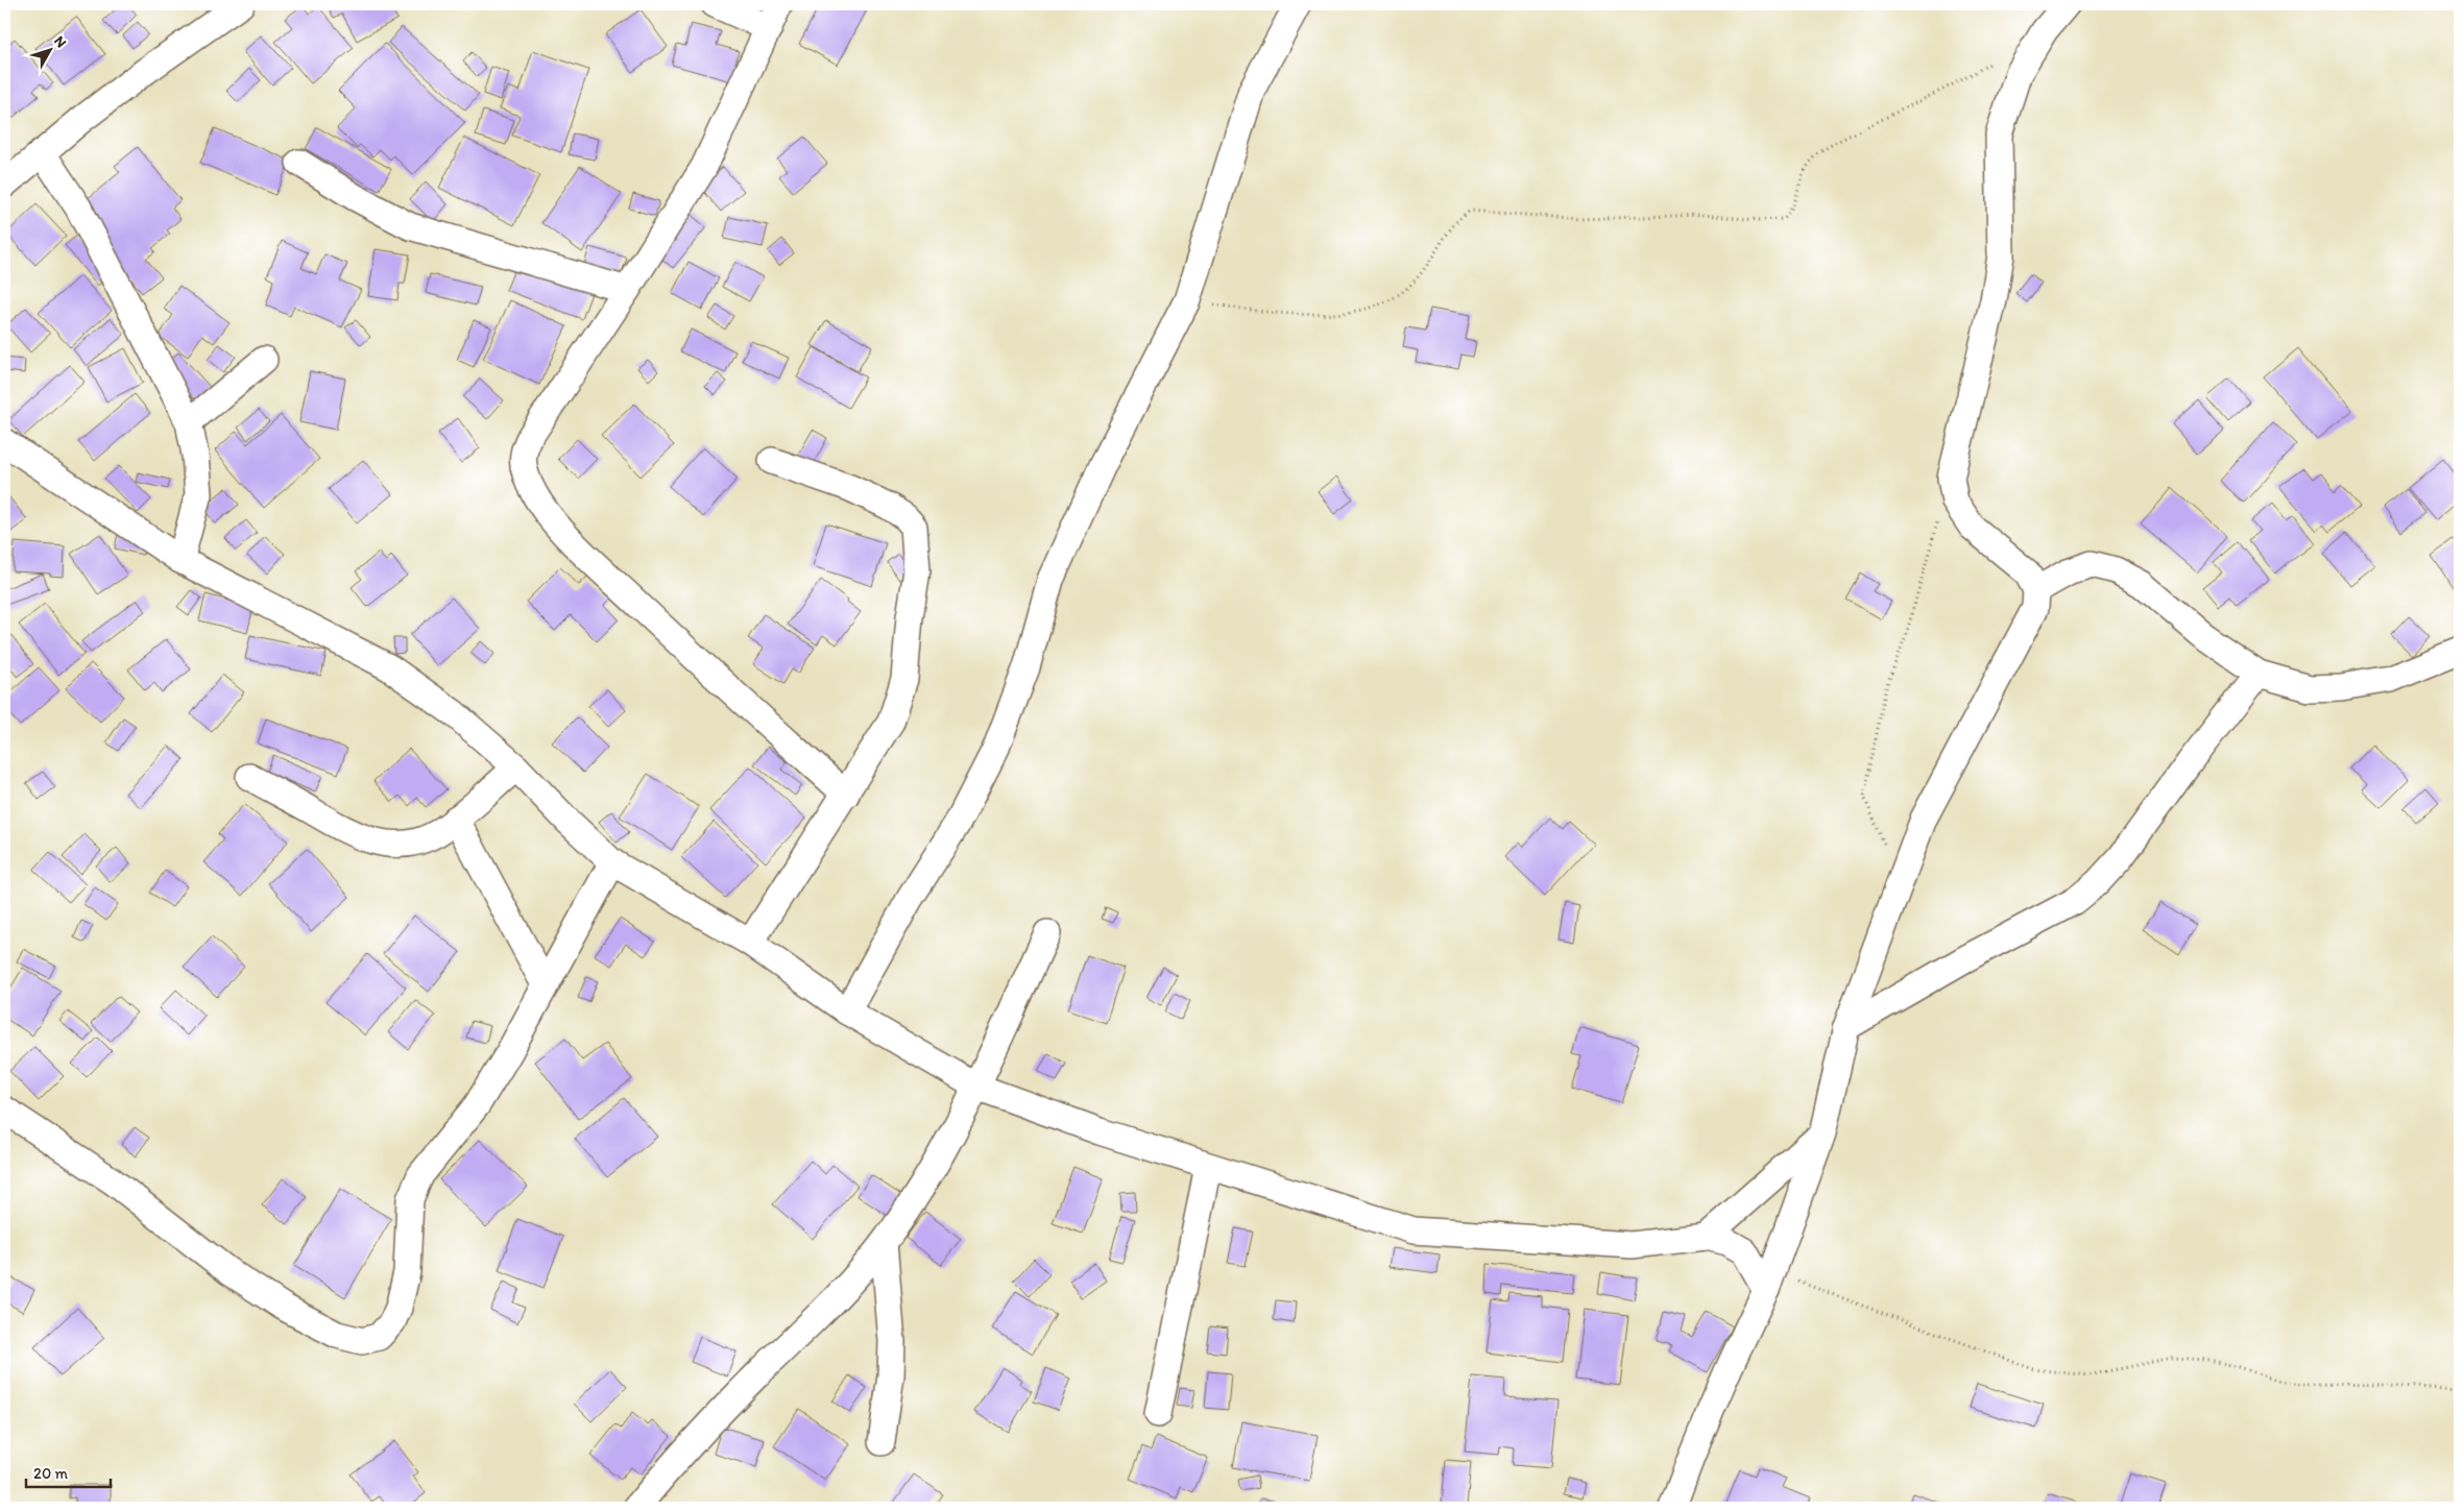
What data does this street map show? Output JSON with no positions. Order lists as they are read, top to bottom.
{
  "scale_bar": "20 m",
  "north": "top right"
}
